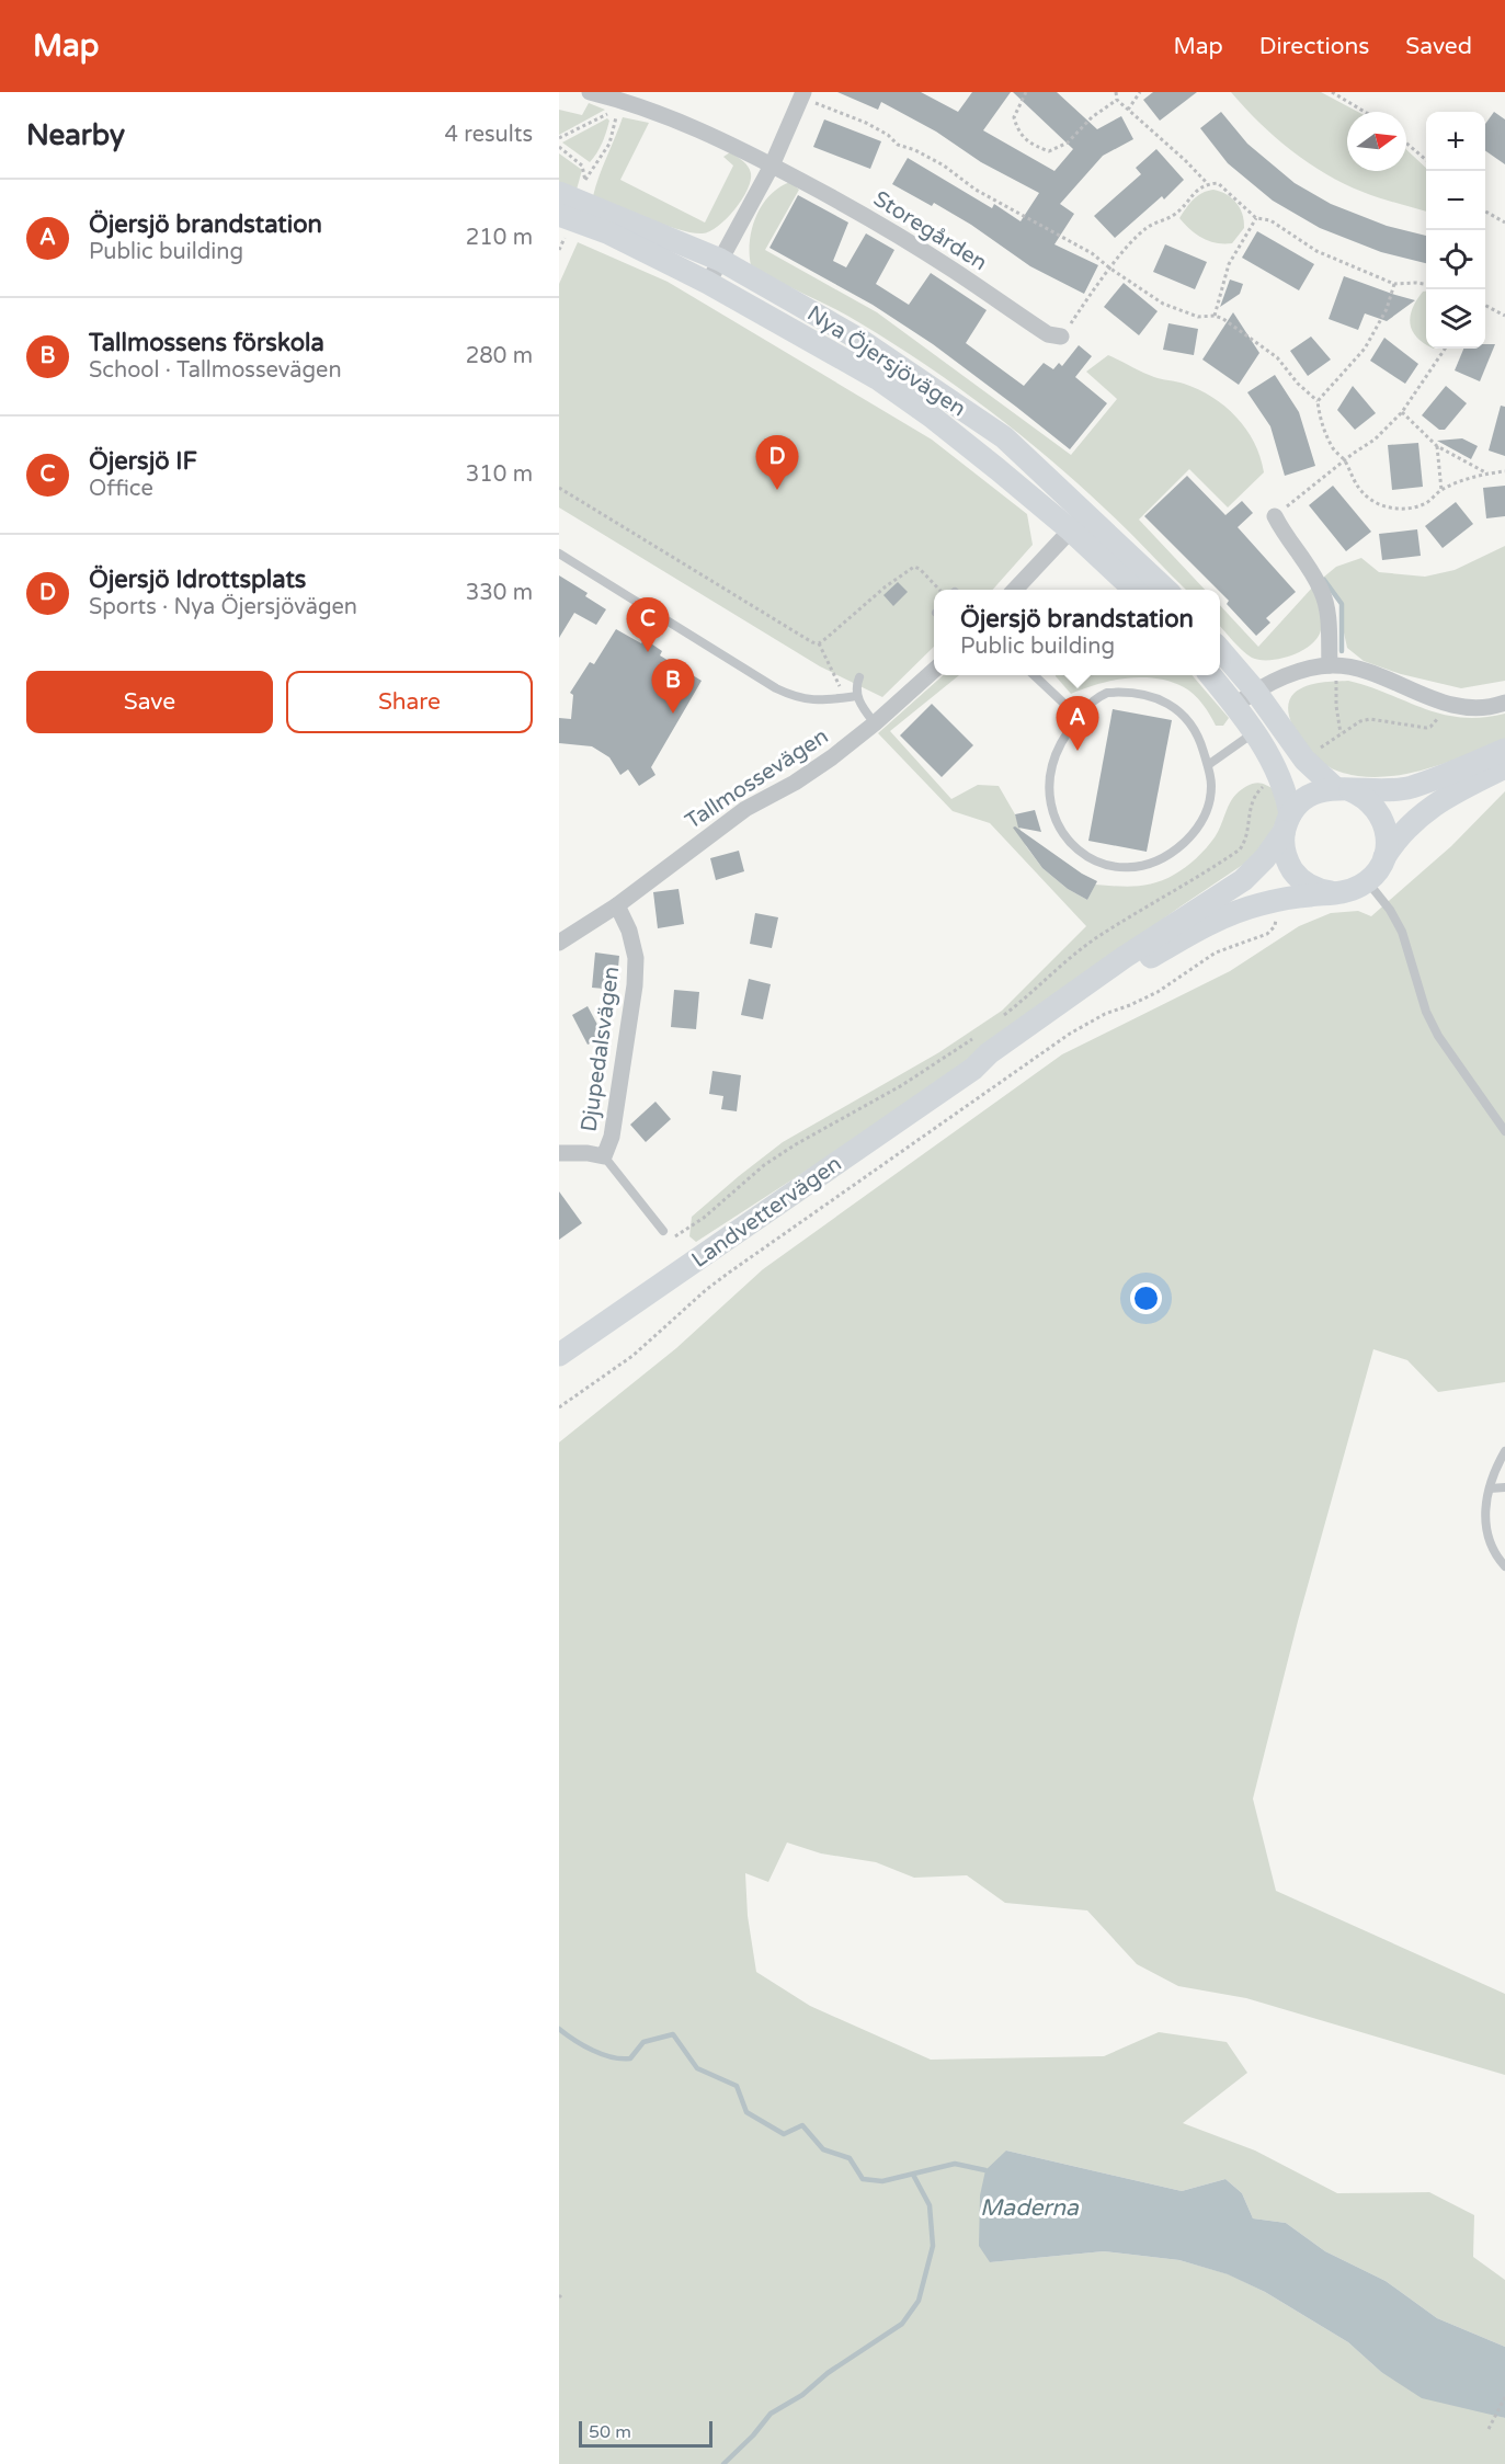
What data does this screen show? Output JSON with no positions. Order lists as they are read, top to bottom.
{
  "streets": {
    "street": [
      "Storegården",
      "Nya Öjersjövägen",
      "Tallmossevägen",
      "Djupedalsvägen",
      "Landvettervägen"
    ]
  },
  "crossings": [
    ["Tallmossevägen", "Djupedalsvägen"]
  ],
  "water": ["Maderna"],
  "scale_bar": "50 m",
  "north": "right",
  "page": {
    "header": "Map",
    "nav": ["Map", "Directions", "Saved"],
    "heading": ["Nearby", "4 results"],
    "map_buttons": ["+", "−"],
    "list": [
      {
        "mark": "A",
        "name": "Öjersjö brandstation",
        "note": "Public building",
        "value": "210 m"
      },
      {
        "mark": "B",
        "name": "Tallmossens förskola",
        "note": "School · Tallmossevägen",
        "value": "280 m"
      },
      {
        "mark": "C",
        "name": "Öjersjö IF",
        "note": "Office",
        "value": "310 m"
      },
      {
        "mark": "D",
        "name": "Öjersjö Idrottsplats",
        "note": "Sports · Nya Öjersjövägen",
        "value": "330 m"
      }
    ],
    "pins": [
      "D",
      "C",
      "B",
      "A"
    ],
    "popup": ["Öjersjö brandstation", "Public building"],
    "buttons": ["Save", "Share"],
    "scale": "50 m"
  }
}
